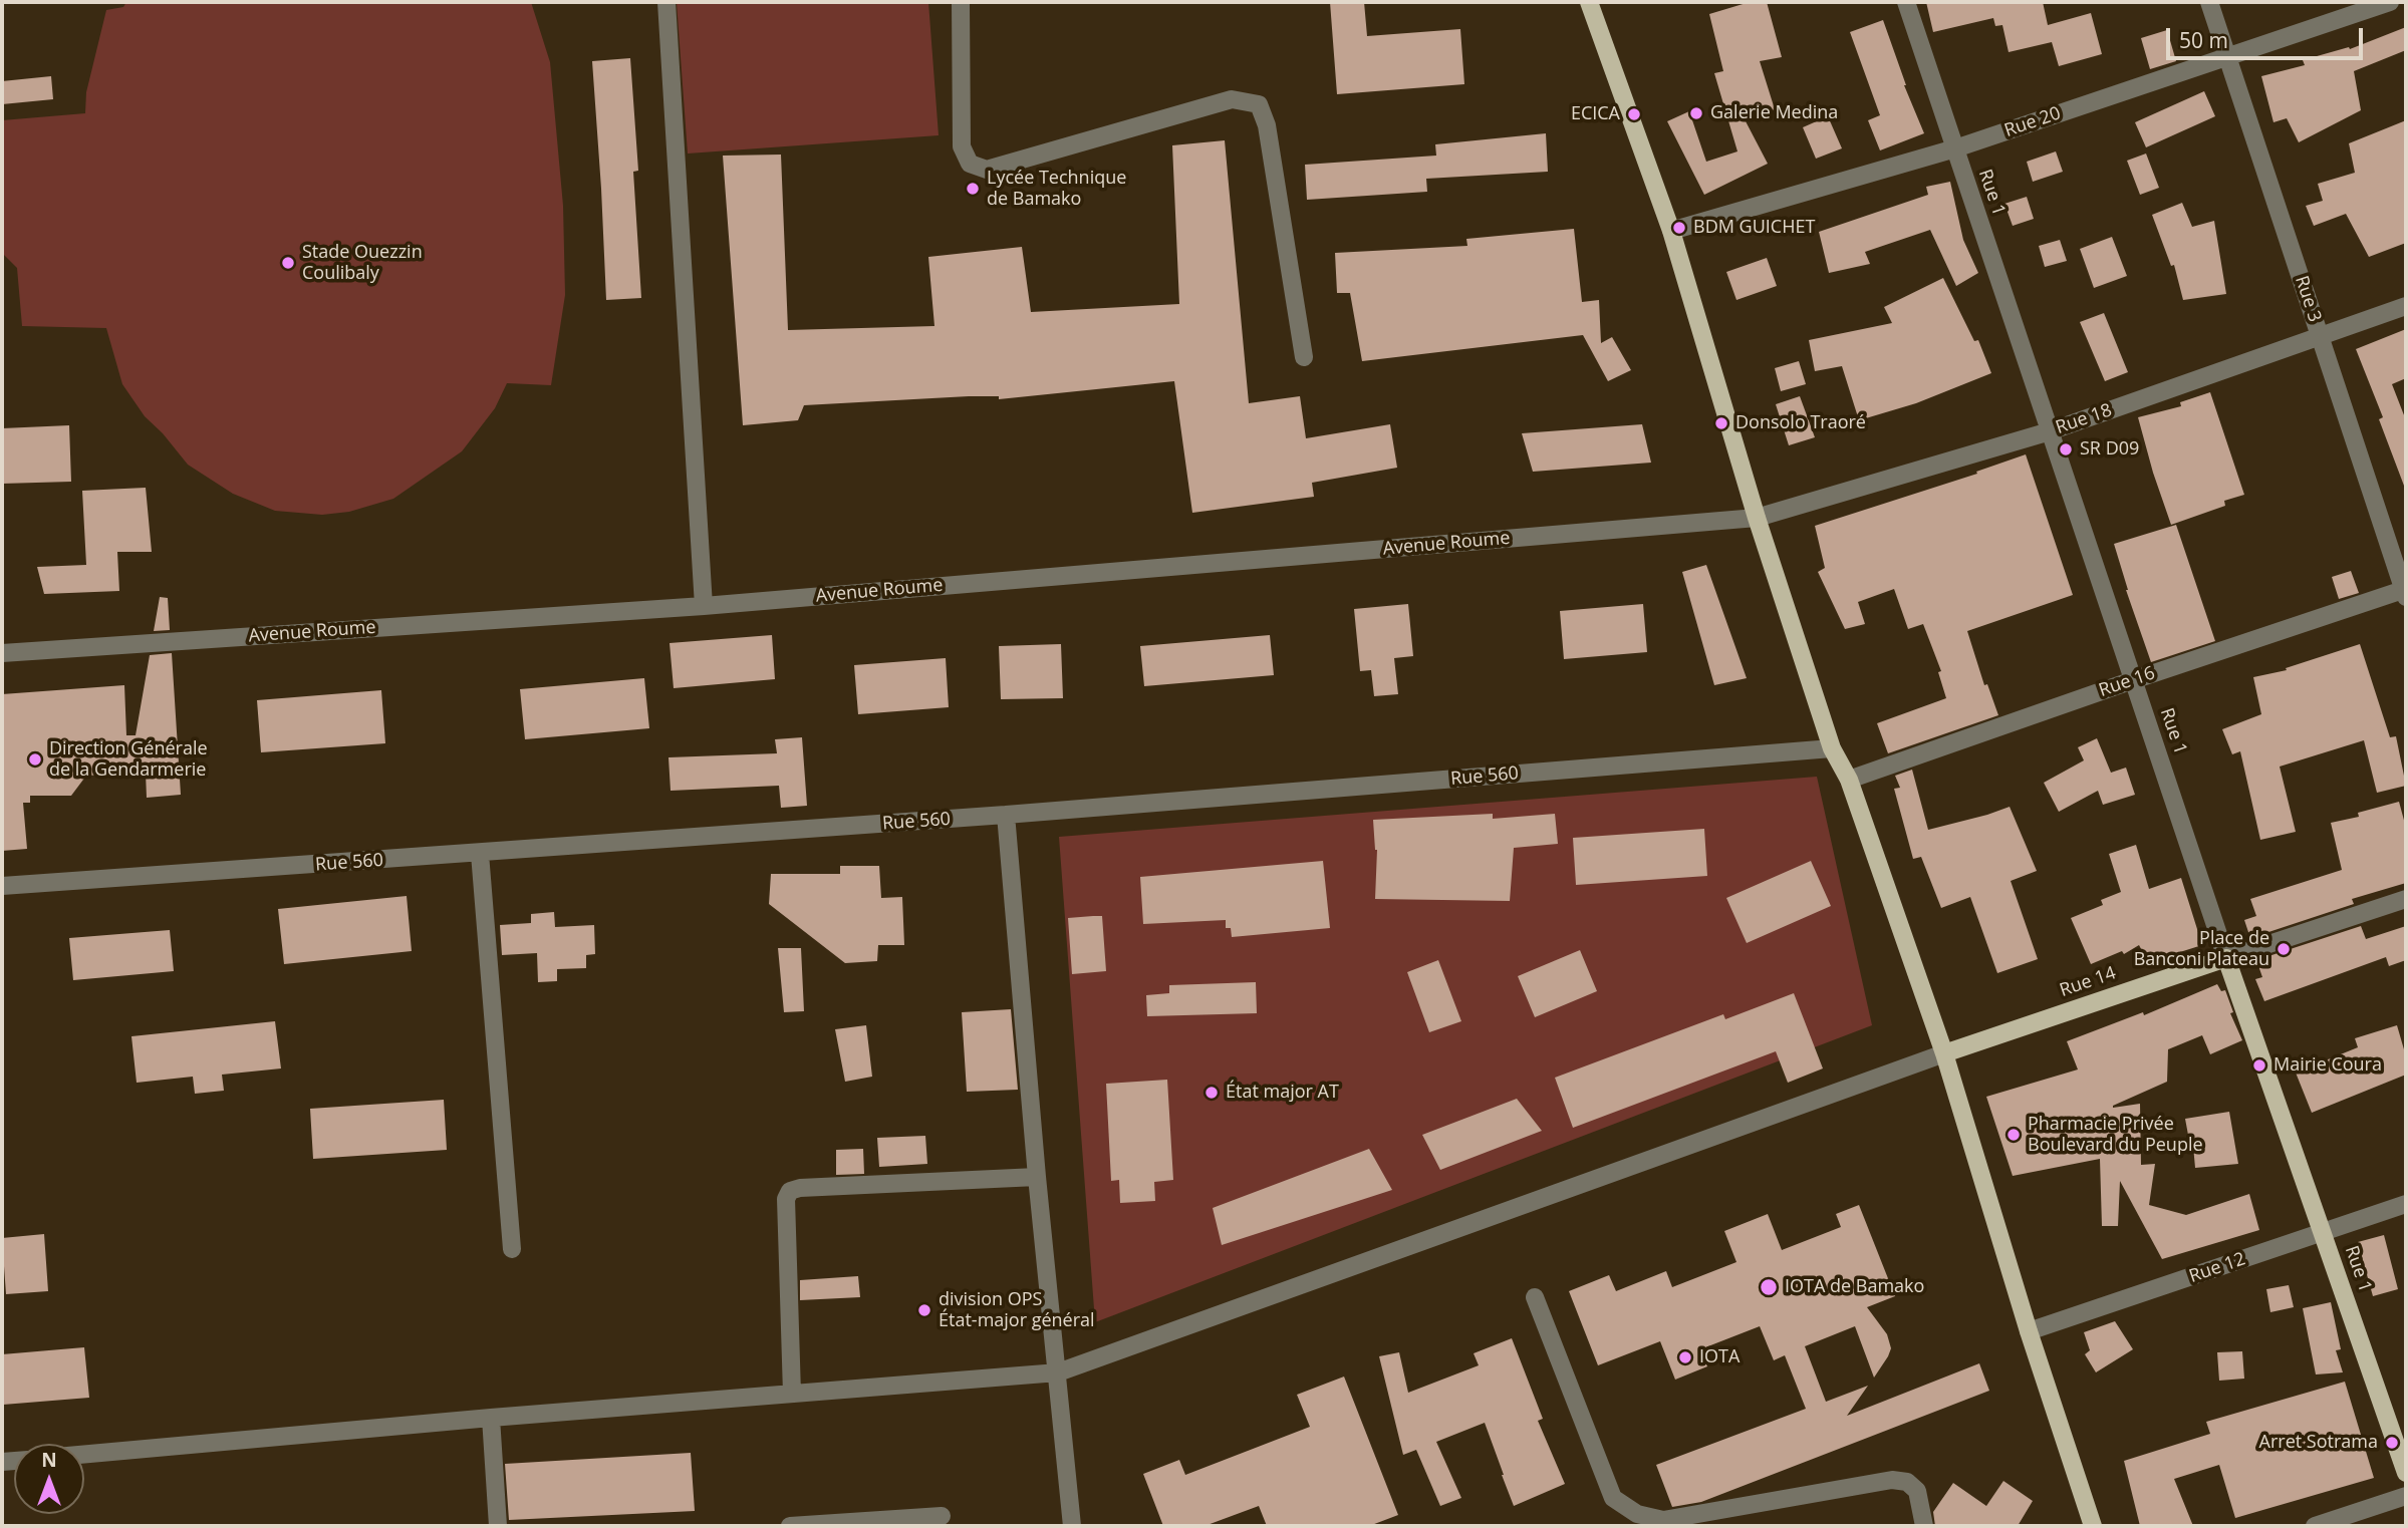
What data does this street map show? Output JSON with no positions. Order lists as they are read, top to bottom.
{
  "streets": {
    "main road": ["Rue 1", "Rue 14"],
    "street": [
      "Rue 20",
      "Rue 3",
      "Rue 18",
      "Avenue Roume",
      "Rue 16",
      "Rue 560",
      "Rue 12"
    ]
  },
  "crossings": [
    ["Rue 20", "Rue 1"],
    ["Rue 20", "Rue 3"],
    ["Rue 1", "Rue 18"],
    ["Rue 1", "Rue 16"],
    ["Rue 1", "Rue 14"],
    ["Rue 1", "Rue 12"],
    ["Rue 3", "Rue 18"],
    ["Rue 3", "Rue 16"],
    ["Rue 18", "Avenue Roume"]
  ],
  "places": [
    "Galerie Medina",
    "ECICA",
    "Lycée Technique de Bamako",
    "BDM GUICHET",
    "Stade Ouezzin Coulibaly",
    "Donsolo Traoré",
    "SR D09",
    "Direction Générale de la Gendarmerie",
    "Place de Banconi Plateau",
    "Mairie Coura",
    "État major AT",
    "Pharmacie Privée Boulevard du Peuple",
    "IOTA de Bamako",
    "division OPS État-major général",
    "IOTA",
    "Arret Sotrama"
  ],
  "scale_bar": "50 m",
  "north": "top"
}
